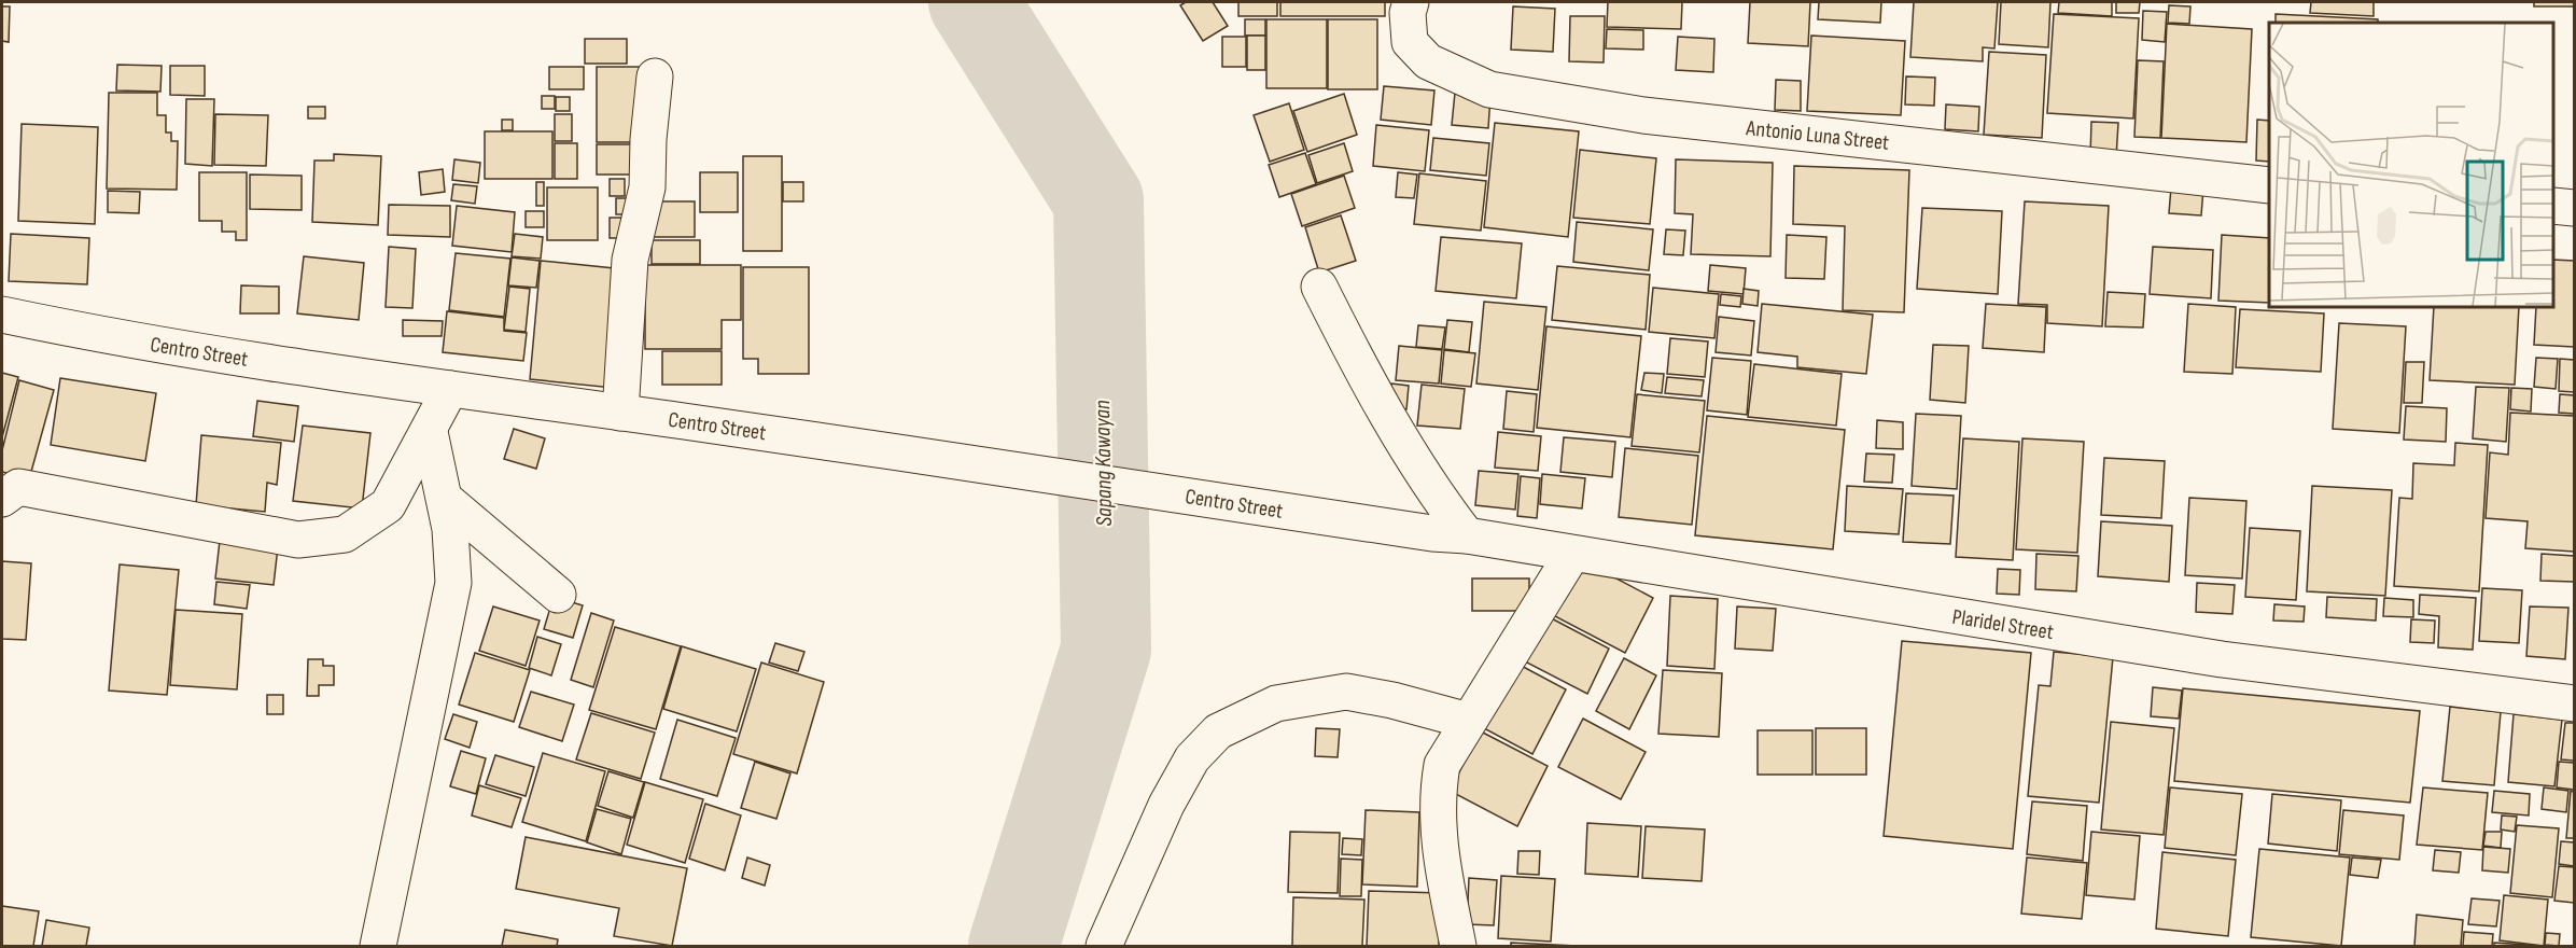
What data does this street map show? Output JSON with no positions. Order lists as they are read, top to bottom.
{
  "streets": {
    "street": ["Antonio Luna Street", "Centro Street", "Plaridel Street"]
  },
  "crossings": [
    ["Centro Street", "Plaridel Street"]
  ],
  "water": ["Sapang Kawayan"]
}
